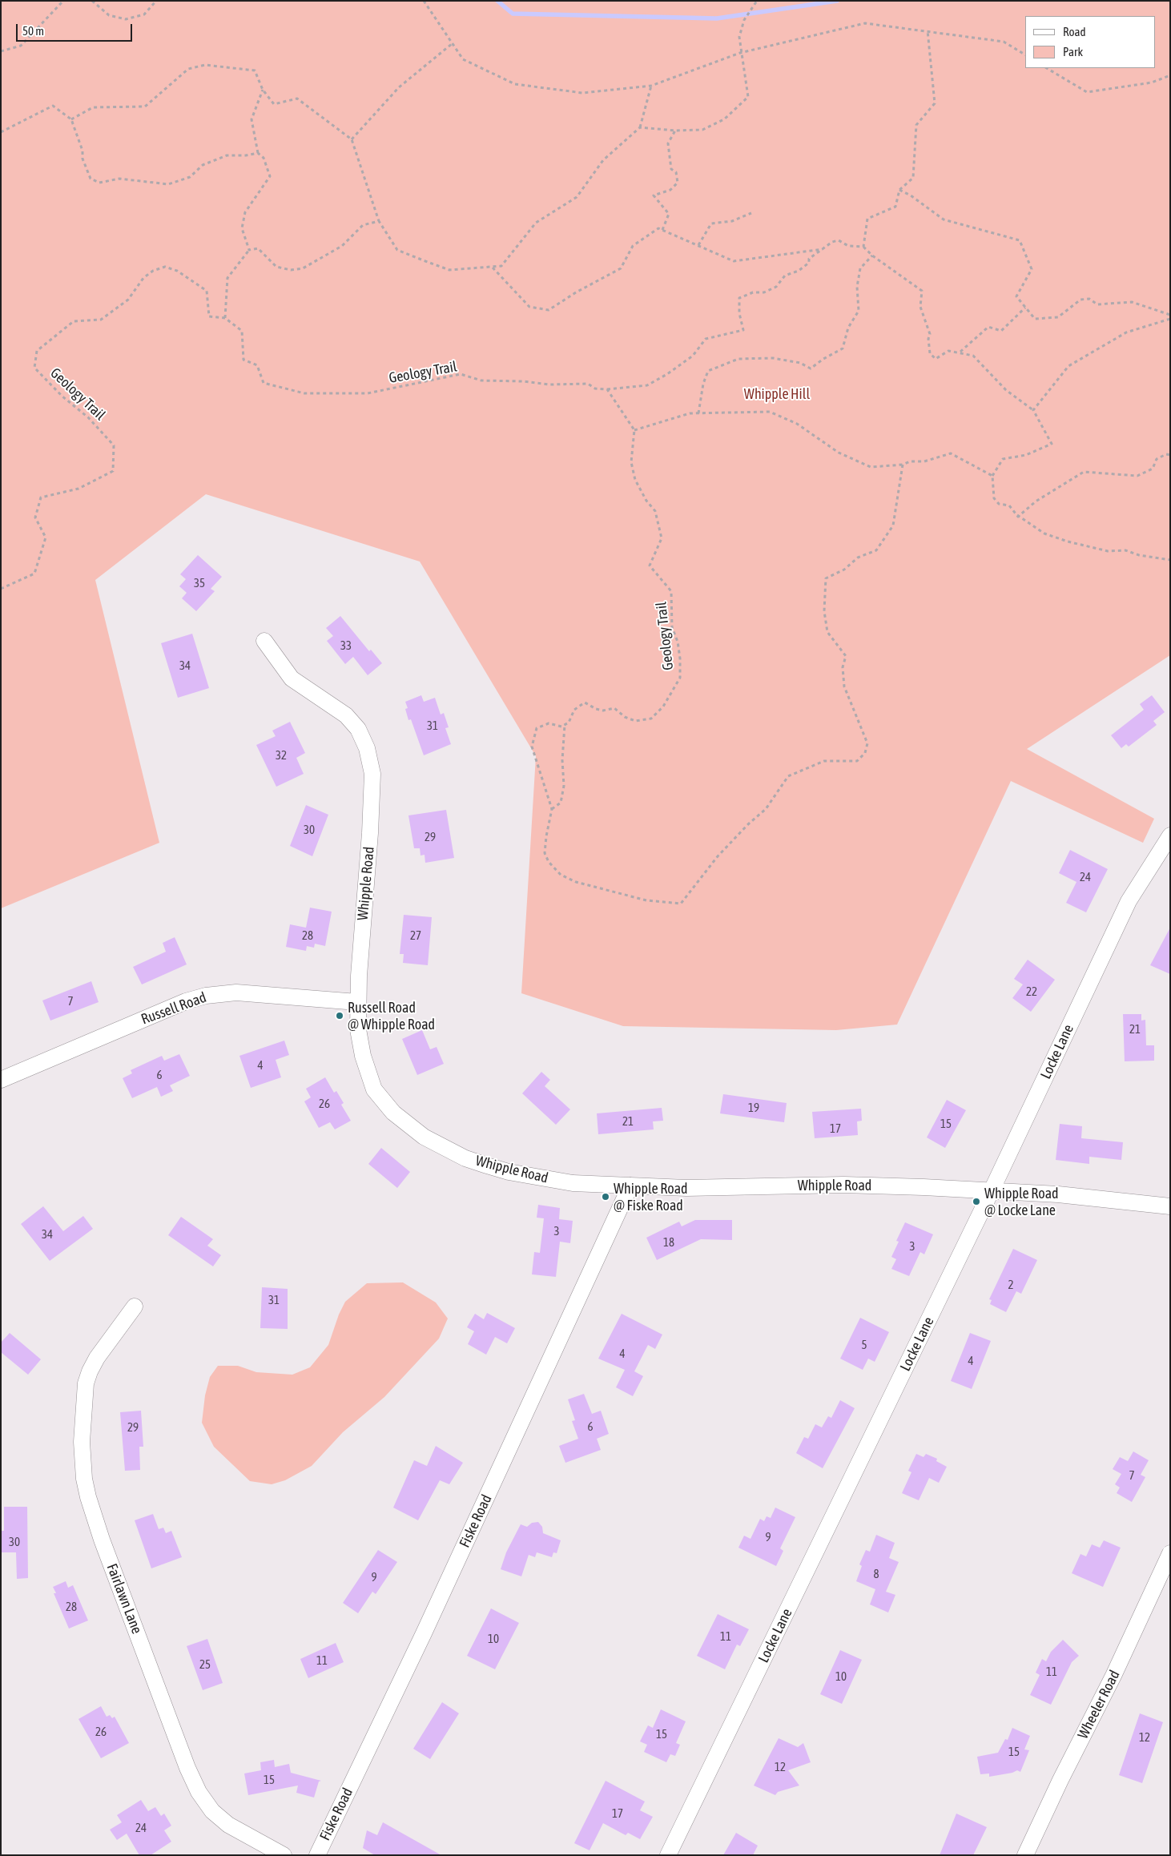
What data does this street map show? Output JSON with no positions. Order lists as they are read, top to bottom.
{
  "streets": {
    "street": [
      "Whipple Road",
      "Russell Road",
      "Locke Lane",
      "Fiske Road",
      "Fairlawn Lane",
      "Wheeler Road"
    ],
    "path": ["Geology Trail"]
  },
  "crossings": [
    ["Whipple Road", "Russell Road"],
    ["Whipple Road", "Locke Lane"],
    ["Whipple Road", "Fiske Road"]
  ],
  "parks": ["Whipple Hill"],
  "places": ["Russell Road @ Whipple Road", "Whipple Road @ Fiske Road", "Whipple Road @ Locke Lane"],
  "house_numbers": [
    "35",
    "33",
    "34",
    "31",
    "32",
    "30",
    "29",
    "24",
    "28",
    "27",
    "22",
    "7",
    "21",
    "4",
    "6",
    "26",
    "19",
    "21",
    "15",
    "17",
    "3",
    "34",
    "18",
    "3",
    "2",
    "31",
    "5",
    "4",
    "4",
    "6",
    "29",
    "7",
    "9",
    "30",
    "8",
    "9",
    "28",
    "11",
    "10",
    "11",
    "25",
    "11",
    "10",
    "26",
    "15",
    "12",
    "15",
    "12",
    "15",
    "17",
    "24"
  ],
  "legend": ["Road", "Park"],
  "scale_bar": "50 m"
}
